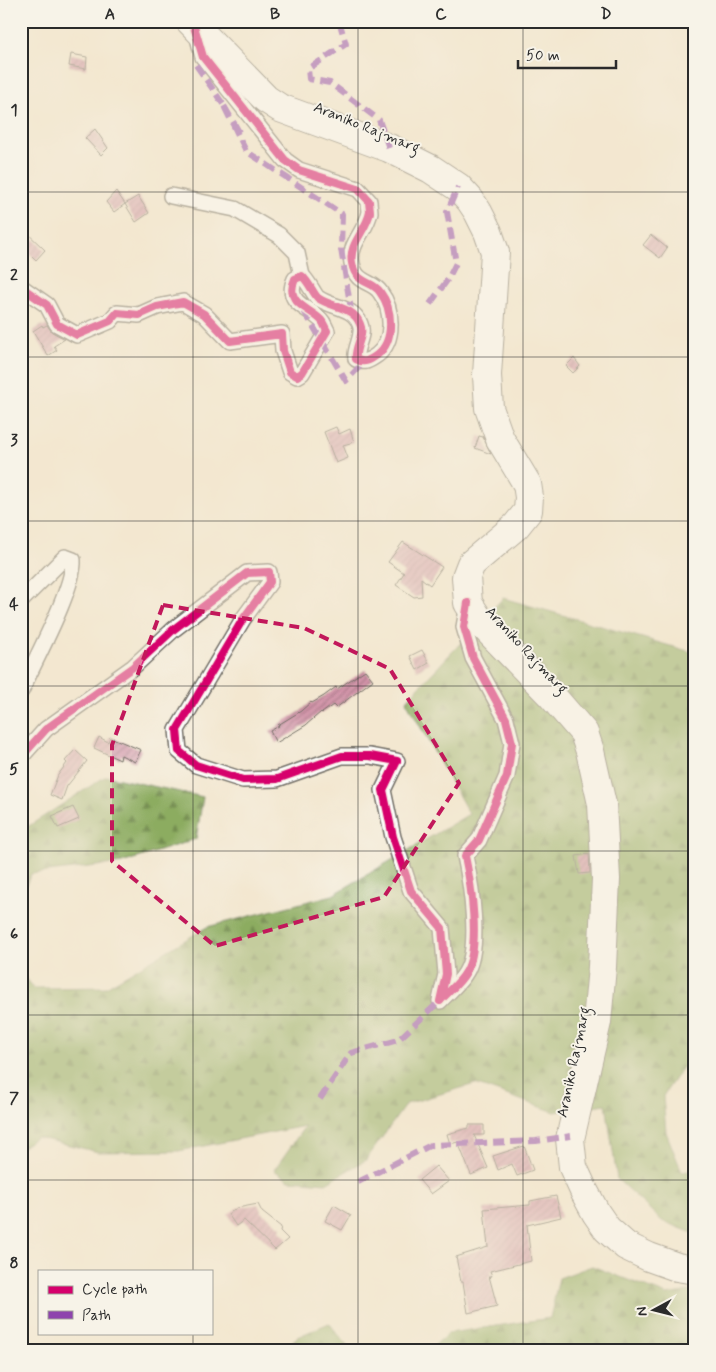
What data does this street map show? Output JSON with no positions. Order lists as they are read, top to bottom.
{
  "streets": {
    "highway": ["Araniko Rajmarg"]
  },
  "legend": ["Cycle path", "Path"],
  "scale_bar": "50 m",
  "north": "left",
  "grid": {
    "columns": [
      "A",
      "B",
      "C",
      "D"
    ],
    "rows": [
      "1",
      "2",
      "3",
      "4",
      "5",
      "6",
      "7",
      "8"
    ]
  }
}
